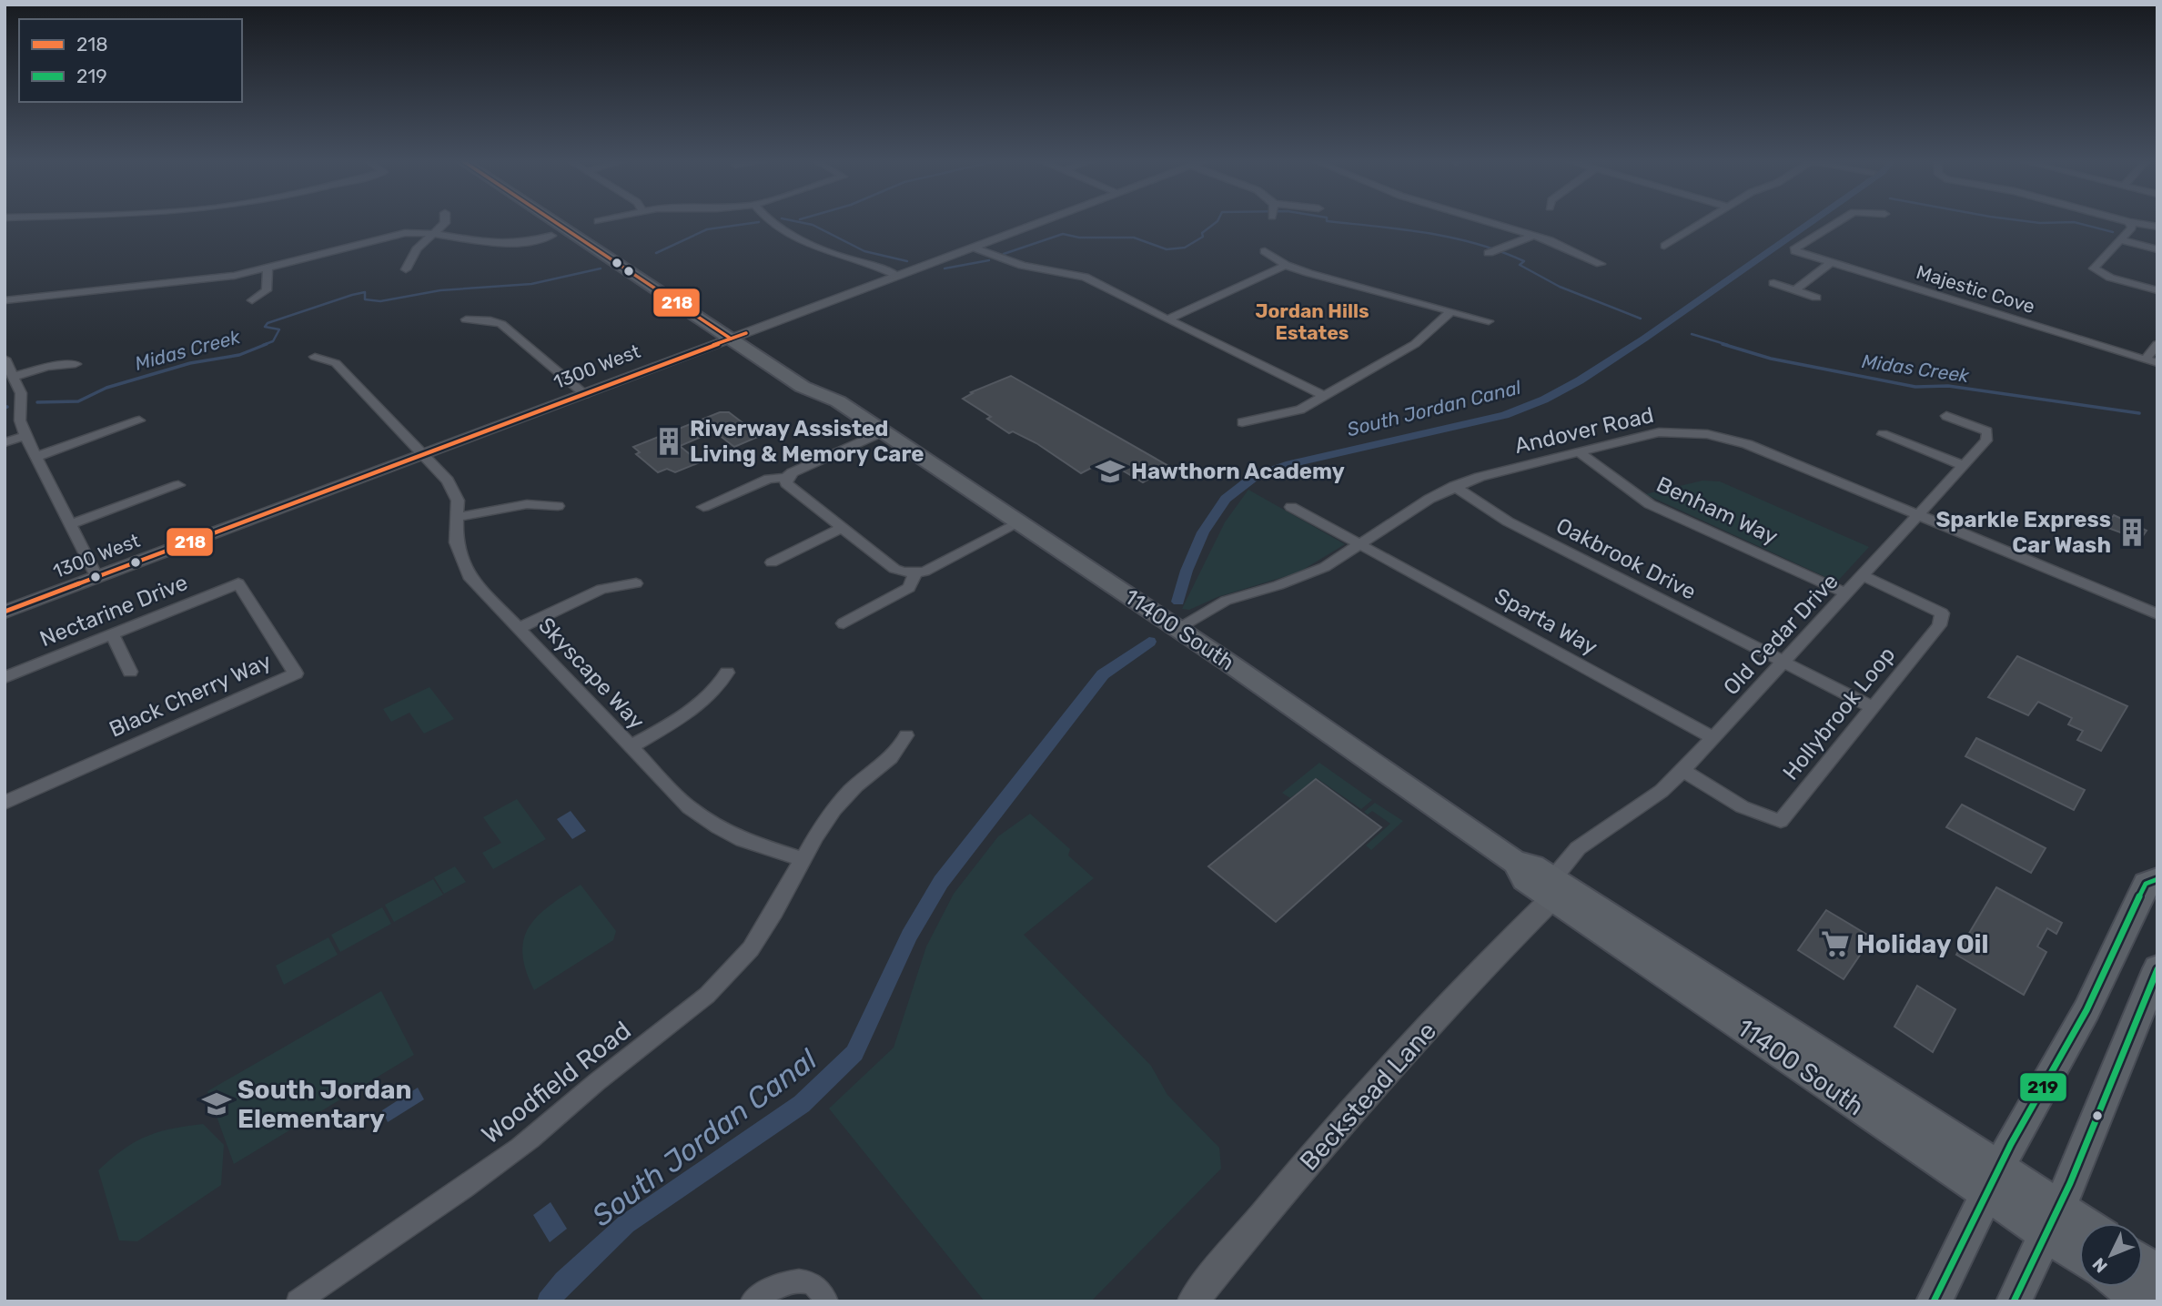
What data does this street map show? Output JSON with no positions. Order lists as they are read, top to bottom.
{
  "streets": {
    "main road": ["11400 South"],
    "street": [
      "Majestic Cove",
      "1300 West",
      "Andover Road",
      "Benham Way",
      "Oakbrook Drive",
      "Nectarine Drive",
      "Sparta Way",
      "Old Cedar Drive",
      "Skyscape Way",
      "Black Cherry Way",
      "Hollybrook Loop",
      "Woodfield Road",
      "Beckstead Lane"
    ]
  },
  "crossings": [
    ["1300 West", "11400 South"],
    ["1300 West", "Skyscape Way"],
    ["Andover Road", "Benham Way"],
    ["Andover Road", "Oakbrook Drive"],
    ["Andover Road", "Sparta Way"],
    ["Andover Road", "11400 South"],
    ["Andover Road", "Old Cedar Drive"],
    ["Benham Way", "Old Cedar Drive"],
    ["Oakbrook Drive", "Old Cedar Drive"],
    ["Oakbrook Drive", "Hollybrook Loop"],
    ["Nectarine Drive", "Black Cherry Way"],
    ["Sparta Way", "Old Cedar Drive"],
    ["11400 South", "Old Cedar Drive"],
    ["11400 South", "Beckstead Lane"],
    ["Old Cedar Drive", "Hollybrook Loop"],
    ["Old Cedar Drive", "Beckstead Lane"],
    ["Skyscape Way", "Woodfield Road"]
  ],
  "districts": ["Jordan Hills Estates"],
  "water": ["Midas Creek", "South Jordan Canal"],
  "places": {
    "building": ["Riverway Assisted Living & Memory Care", "Sparkle Express Car Wash"],
    "school or university": ["Hawthorn Academy", "South Jordan Elementary"],
    "supermarket": ["Holiday Oil"]
  },
  "lines": ["transit line 218", "transit line 219"],
  "legend": ["218", "219"],
  "north": "bottom left"
}
